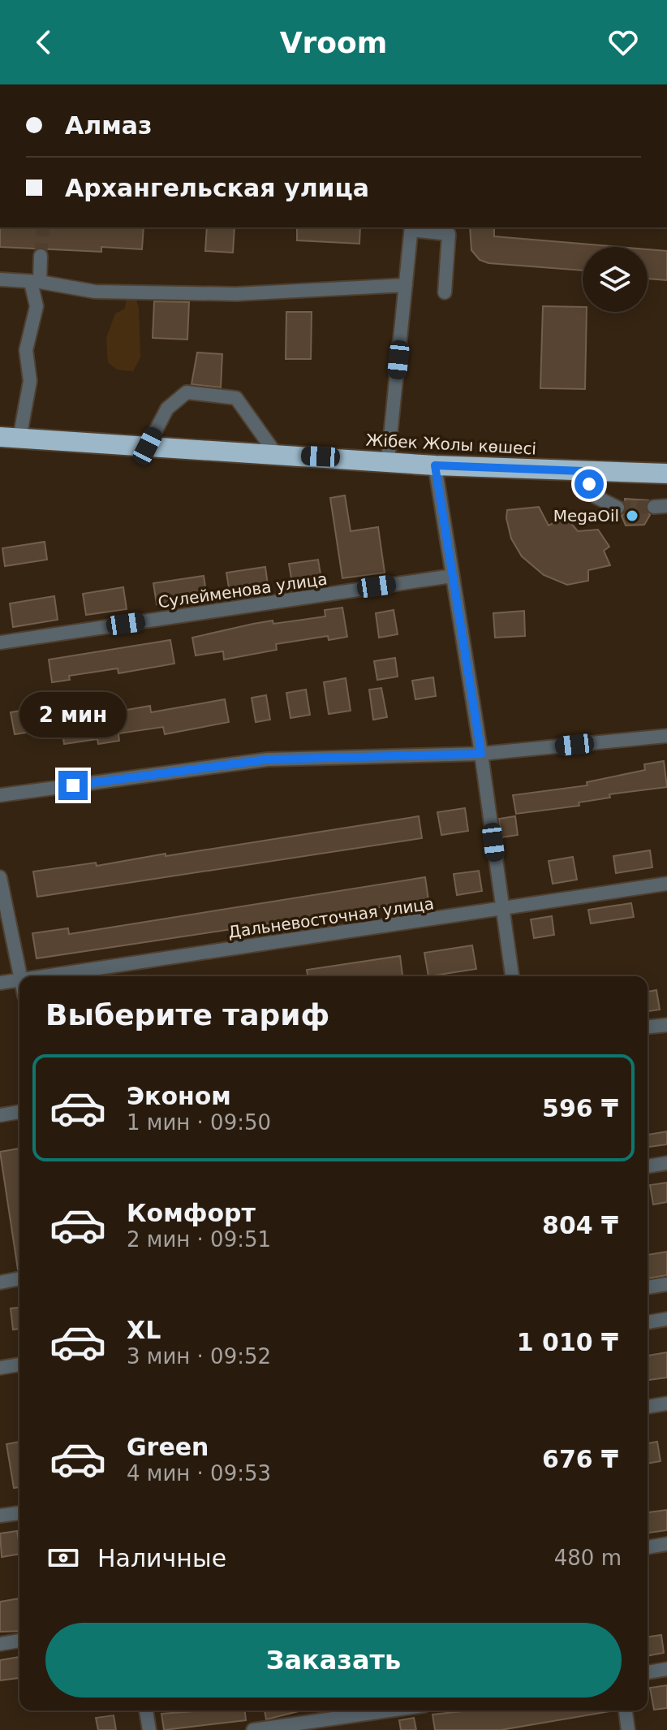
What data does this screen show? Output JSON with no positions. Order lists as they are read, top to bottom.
{
  "streets": {
    "highway": ["Жібек Жолы көшесі"],
    "street": ["Сулейменова улица", "Дальневосточная улица"]
  },
  "places": ["MegaOil"],
  "page": {
    "header": "Vroom",
    "banner": ["Алмаз", "Архангельская улица"],
    "bubble": "2 мин",
    "heading": "Выберите тариф",
    "list": [
      {
        "name": "Эконом",
        "note": "1 мин · 09:50",
        "value": "596 ₸"
      },
      {
        "name": "Комфорт",
        "note": "2 мин · 09:51",
        "value": "804 ₸"
      },
      {
        "name": "XL",
        "note": "3 мин · 09:52",
        "value": "1 010 ₸"
      },
      {
        "name": "Green",
        "note": "4 мин · 09:53",
        "value": "676 ₸"
      }
    ],
    "pay": ["Наличные", "480 m"],
    "buttons": "Заказать"
  }
}
